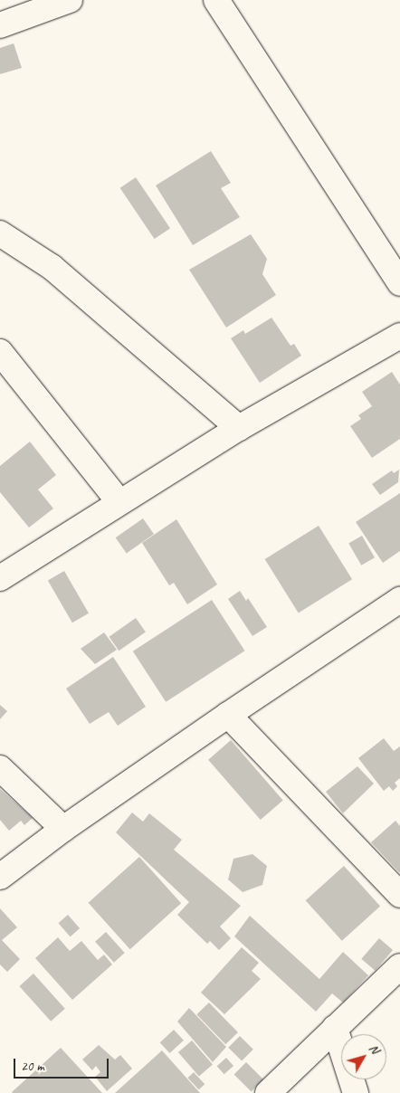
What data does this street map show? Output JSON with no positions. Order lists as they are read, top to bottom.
{
  "scale_bar": "20 m",
  "north": "top right"
}
